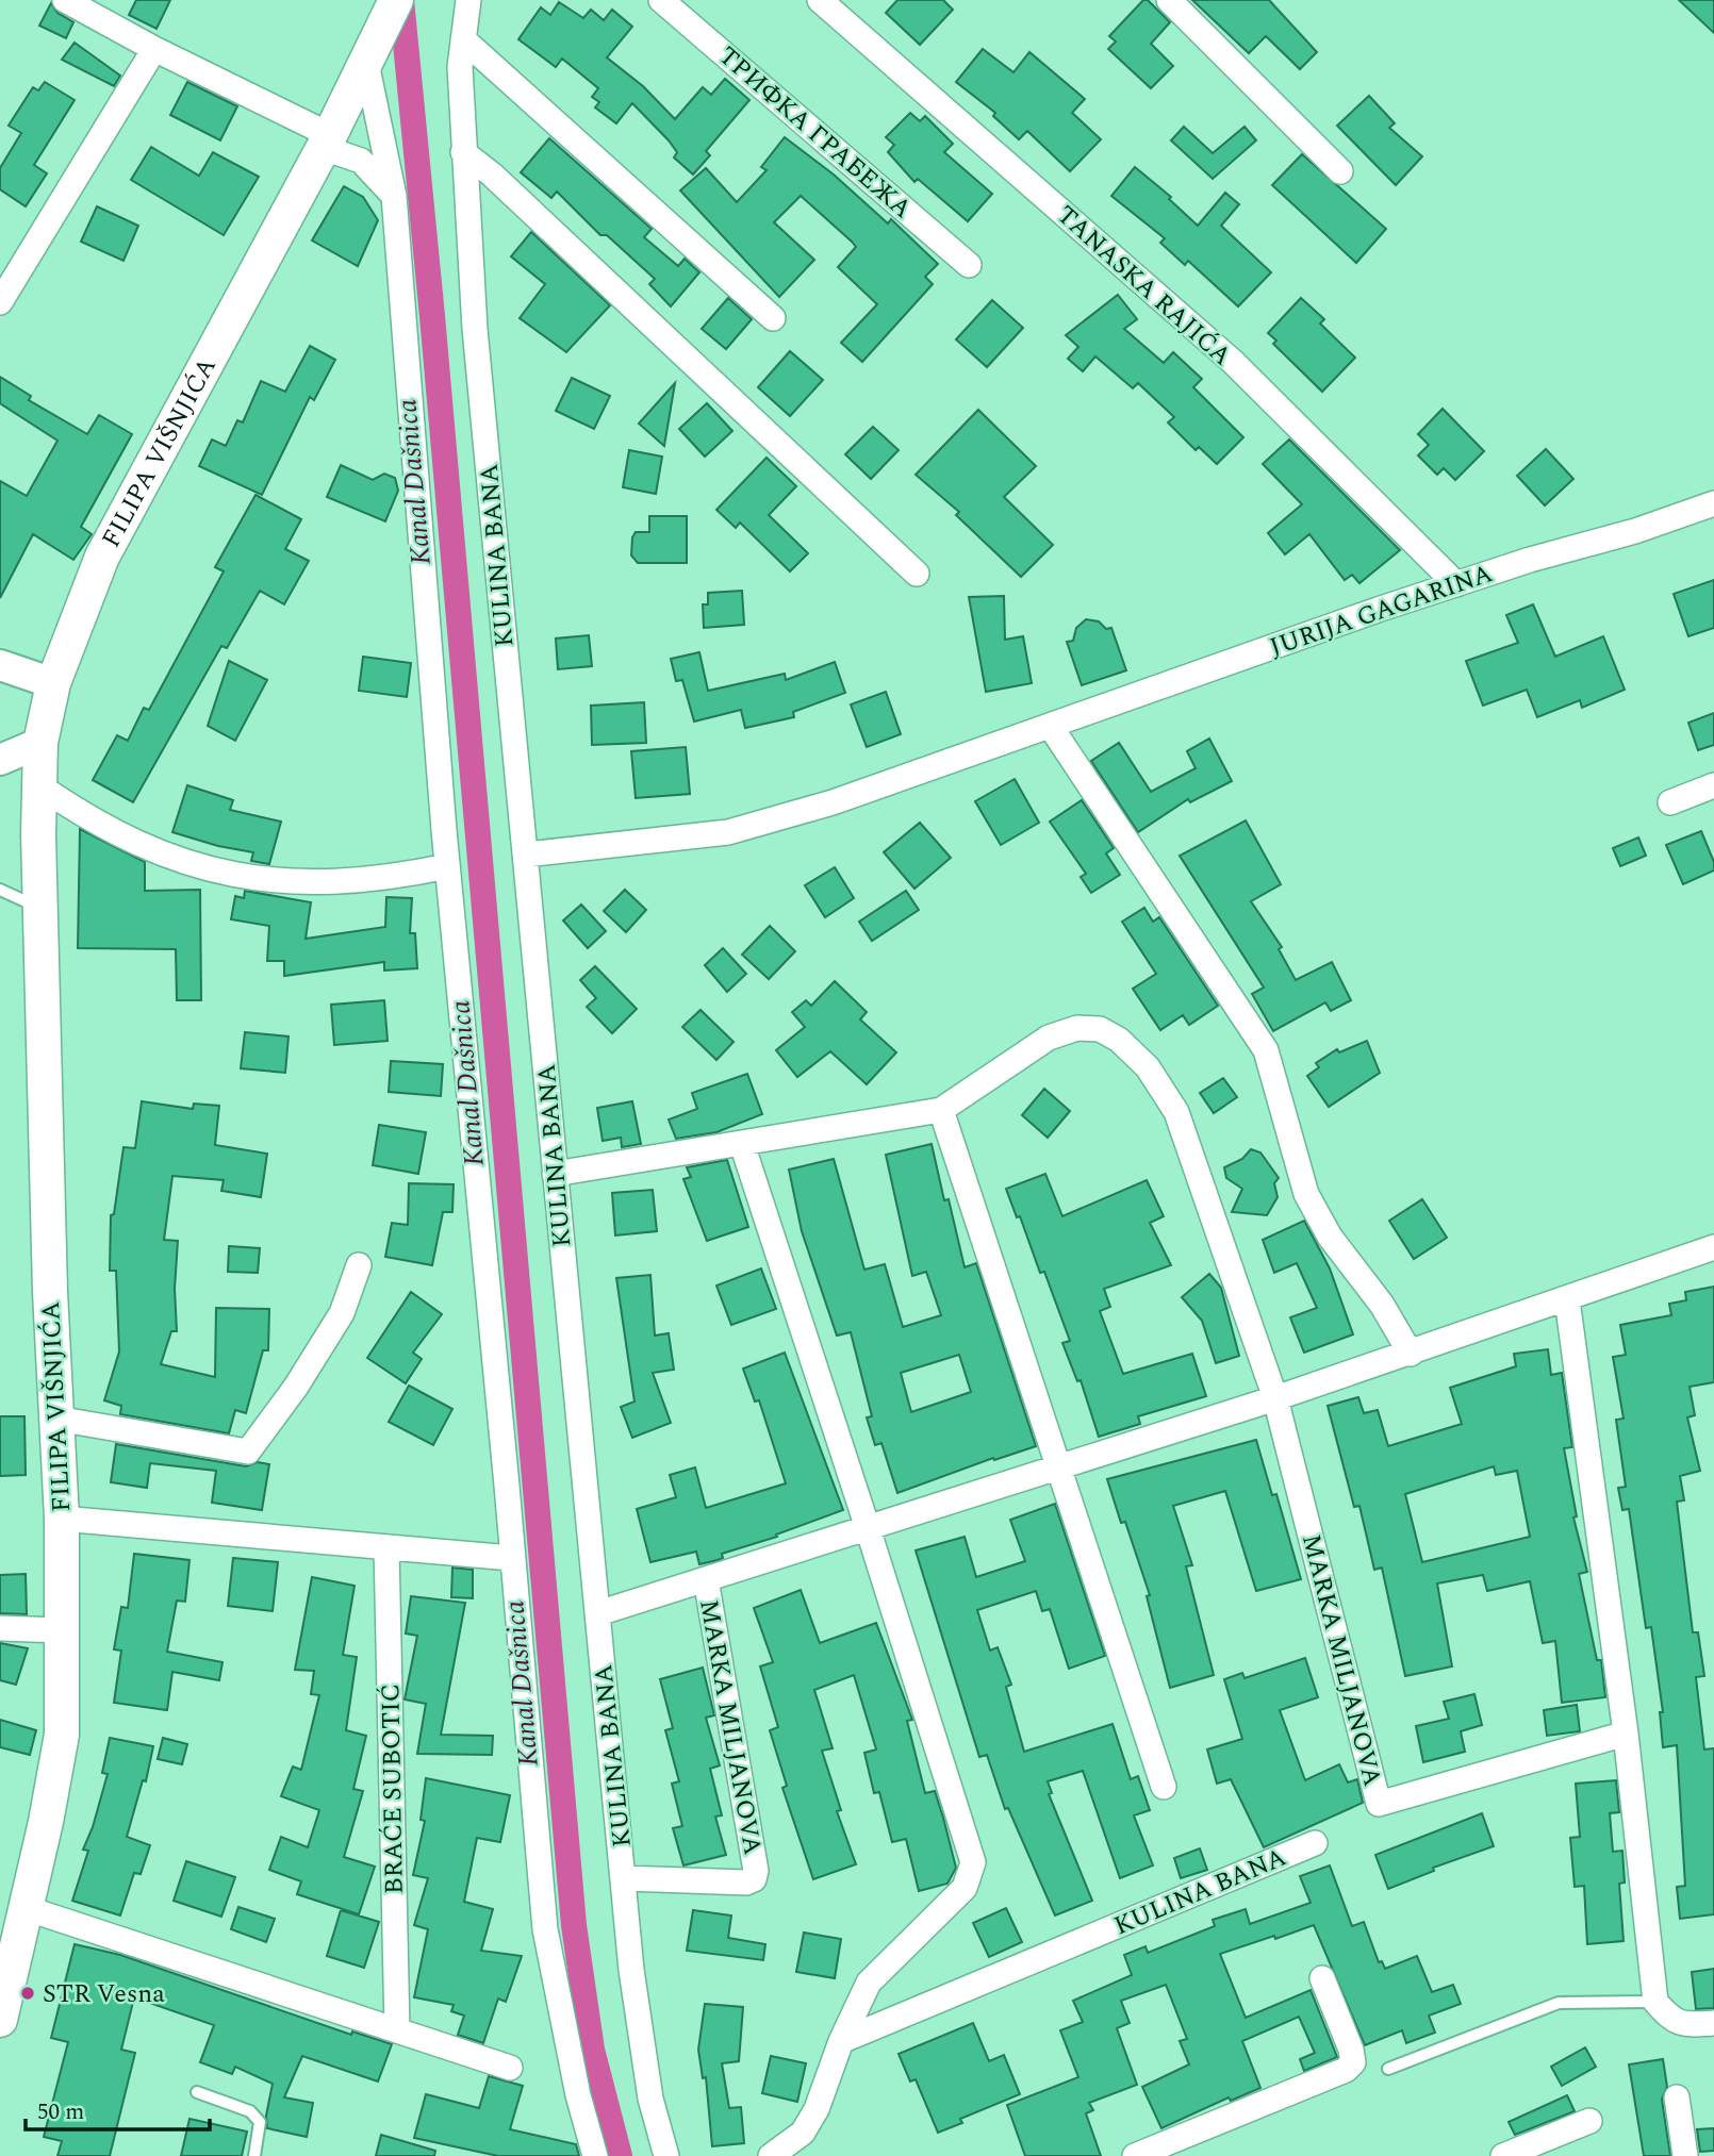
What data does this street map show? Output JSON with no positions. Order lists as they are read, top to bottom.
{
  "streets": {
    "main road": ["FILIPA VIŠNJIĆA"],
    "street": [
      "ТРИФКА ГРАБЕЖА",
      "TANASKA RAJIĆA",
      "KULINA BANA",
      "JURIJA GAGARINA",
      "MARKA MILJANOVA",
      "BRAĆE SUBOTIĆ"
    ]
  },
  "crossings": [
    ["TANASKA RAJIĆA", "JURIJA GAGARINA"],
    ["KULINA BANA", "JURIJA GAGARINA"],
    ["KULINA BANA", "MARKA MILJANOVA"]
  ],
  "water": ["Kanal Dašnica"],
  "places": ["STR Vesna"],
  "scale_bar": "50 m"
}
